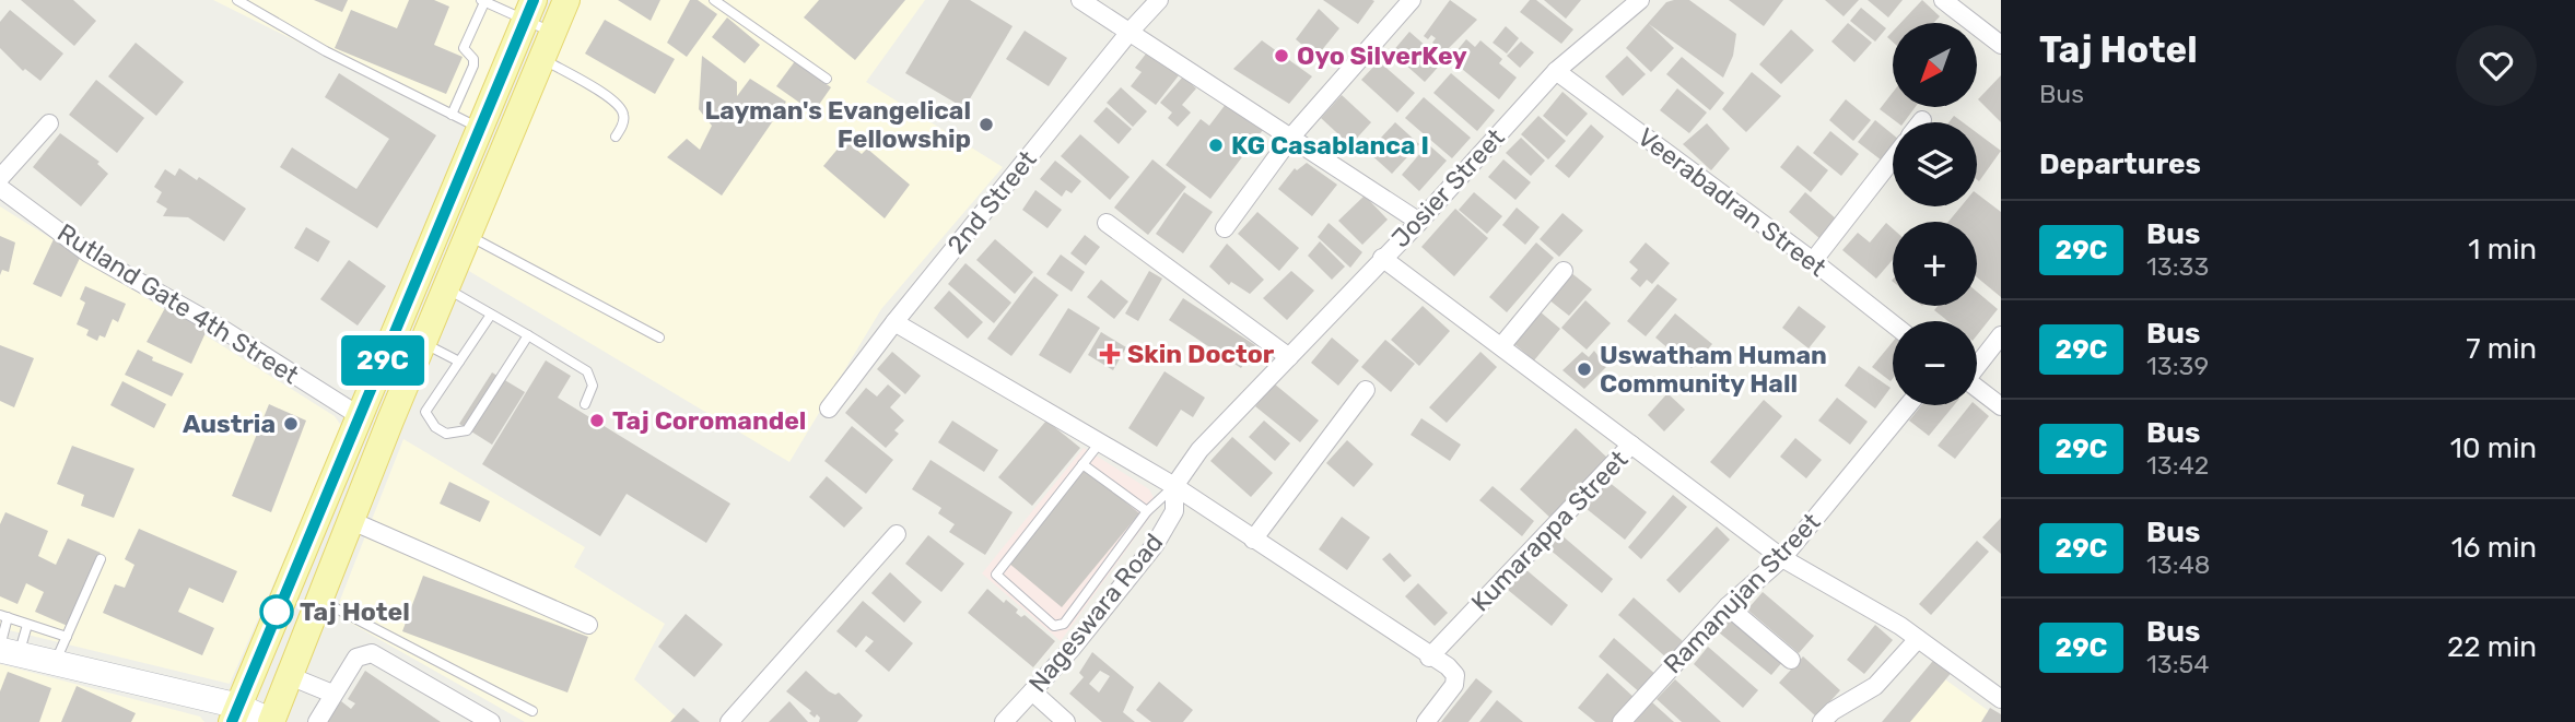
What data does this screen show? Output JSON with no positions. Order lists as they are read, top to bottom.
{
  "streets": {
    "street": [
      "Josier Street",
      "2nd Street",
      "Veerabadran Street",
      "Rutland Gate 4th Street",
      "Kumarappa Street",
      "Ramanujan Street",
      "Nageswara Road"
    ]
  },
  "crossings": [
    ["Josier Street", "Veerabadran Street"],
    ["Josier Street", "Kumarappa Street"],
    ["Josier Street", "Nageswara Road"],
    ["Kumarappa Street", "Ramanujan Street"]
  ],
  "places": {
    "other": [
      "Oyo SilverKey",
      "Layman's Evangelical Fellowship",
      "KG Casablanca I",
      "Uswatham Human Community Hall",
      "Taj Coromandel",
      "Austria",
      "Taj Hotel"
    ],
    "health": ["Skin Doctor"]
  },
  "lines": ["bus line 29C"],
  "north": "bottom left",
  "page": {
    "on_map": "29C",
    "heading": [
      ["Taj Hotel", "Bus"],
      "Departures"
    ],
    "map_buttons": ["+", "−"],
    "list": [
      {
        "mark": "29C",
        "name": "Bus",
        "note": "13:33",
        "value": "1 min"
      },
      {
        "mark": "29C",
        "name": "Bus",
        "note": "13:39",
        "value": "7 min"
      },
      {
        "mark": "29C",
        "name": "Bus",
        "note": "13:42",
        "value": "10 min"
      },
      {
        "mark": "29C",
        "name": "Bus",
        "note": "13:48",
        "value": "16 min"
      },
      {
        "mark": "29C",
        "name": "Bus",
        "note": "13:54",
        "value": "22 min"
      }
    ]
  }
}
